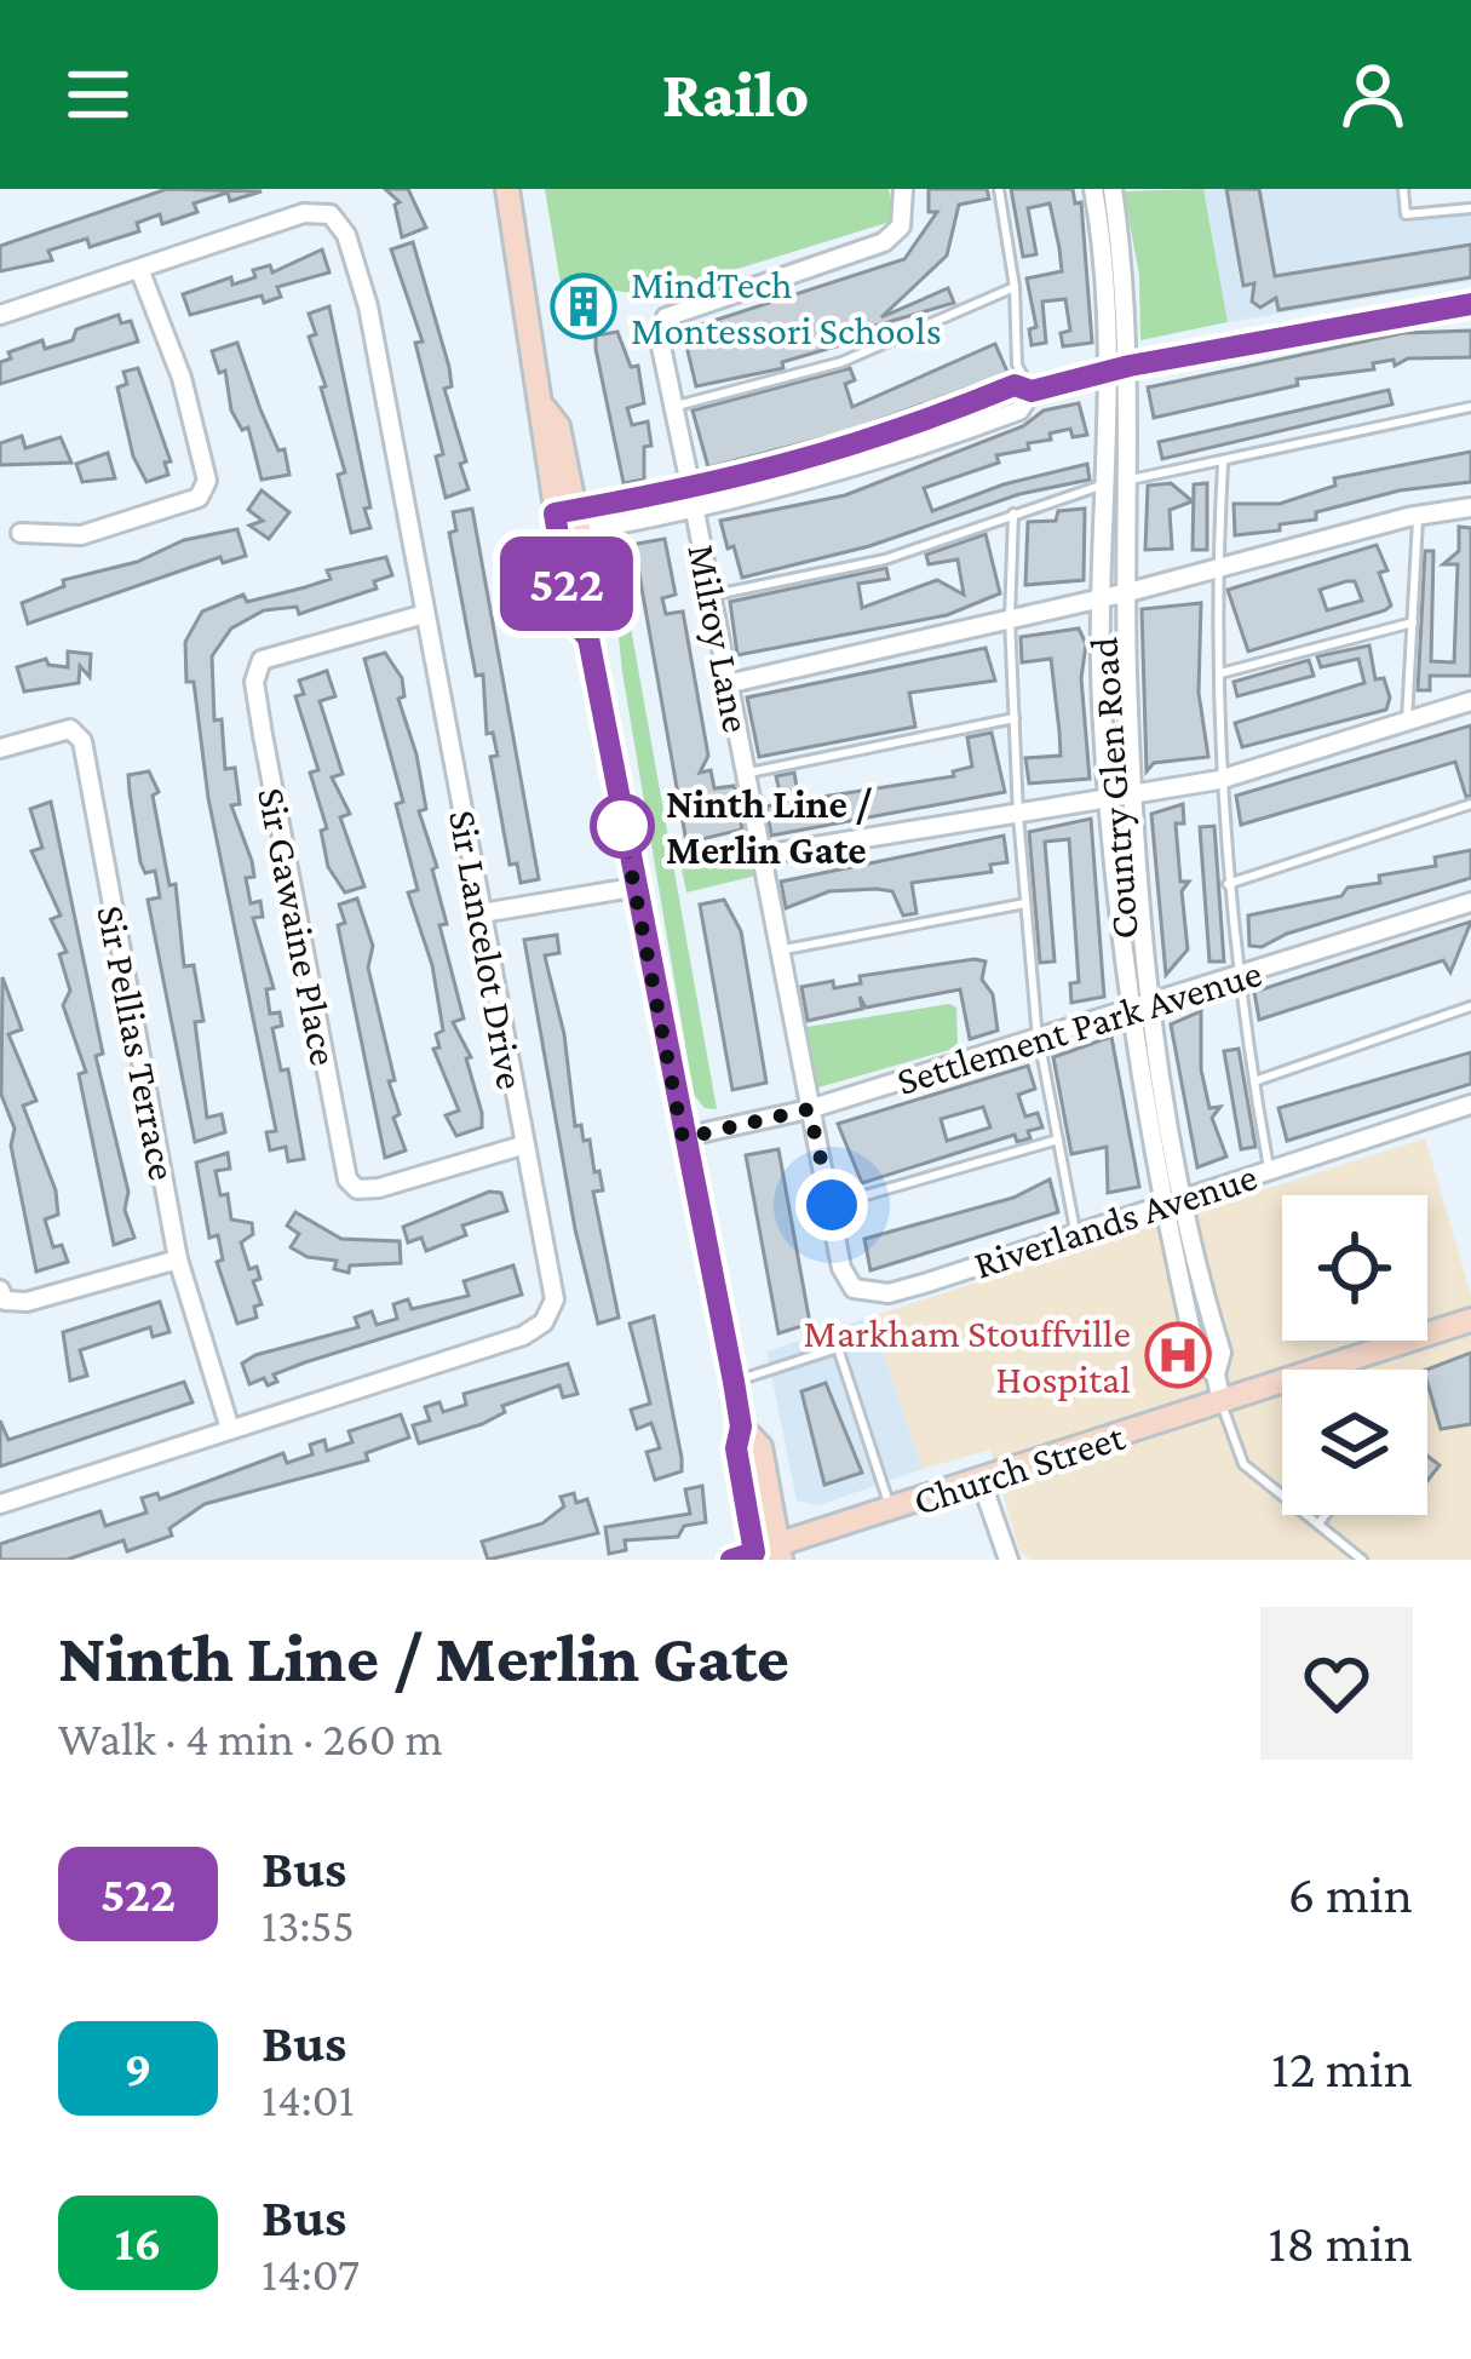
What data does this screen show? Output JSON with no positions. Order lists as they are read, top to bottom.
{
  "streets": {
    "main road": ["Church Street"],
    "street": [
      "Milroy Lane",
      "Country Glen Road",
      "Sir Gawaine Place",
      "Sir Lancelot Drive",
      "Settlement Park Avenue",
      "Sir Pellias Terrace",
      "Riverlands Avenue"
    ]
  },
  "crossings": [
    ["Milroy Lane", "Settlement Park Avenue"],
    ["Milroy Lane", "Riverlands Avenue"],
    ["Country Glen Road", "Settlement Park Avenue"],
    ["Country Glen Road", "Riverlands Avenue"],
    ["Country Glen Road", "Church Street"],
    ["Sir Gawaine Place", "Sir Lancelot Drive"],
    ["Sir Lancelot Drive", "Sir Pellias Terrace"],
    ["Settlement Park Avenue", "Riverlands Avenue"]
  ],
  "places": {
    "building": ["MindTech Montessori Schools"],
    "other": ["Ninth Line / Merlin Gate"],
    "hospital": ["Markham Stouffville Hospital"]
  },
  "lines": ["bus line 522"],
  "page": {
    "header": "Railo",
    "on_map": "522",
    "heading": ["Ninth Line / Merlin Gate", "Walk · 4 min · 260 m"],
    "list": [
      {
        "mark": "522",
        "name": "Bus",
        "note": "13:55",
        "value": "6 min"
      },
      {
        "mark": "9",
        "name": "Bus",
        "note": "14:01",
        "value": "12 min"
      },
      {
        "mark": "16",
        "name": "Bus",
        "note": "14:07",
        "value": "18 min"
      }
    ]
  }
}
